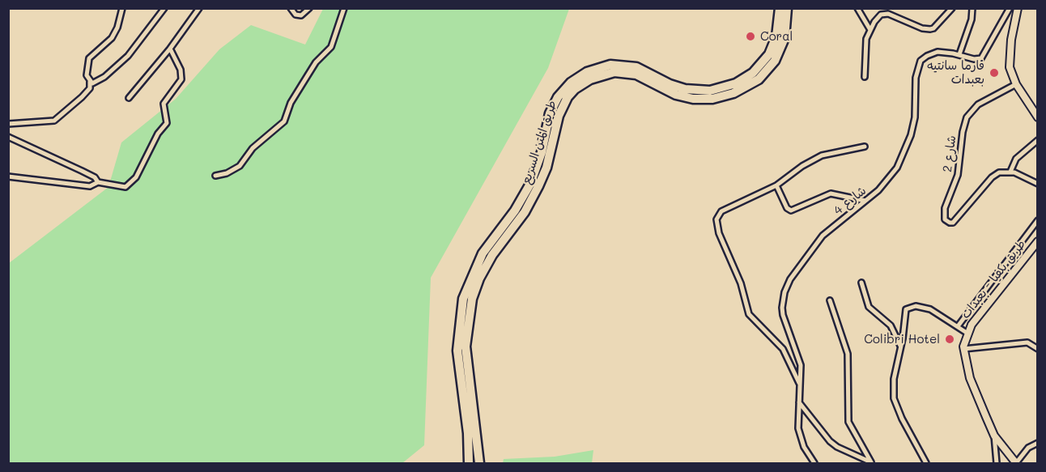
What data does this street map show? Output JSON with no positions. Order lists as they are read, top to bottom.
{
  "streets": {
    "highway": ["طريق المتن السريع"],
    "main road": ["طريق بكفيا - بعبدات"],
    "street": ["شارع 2", "شارع 4"]
  },
  "places": ["Coral", "فارما سانتيه بعبدات", "Colibri Hotel"]
}
